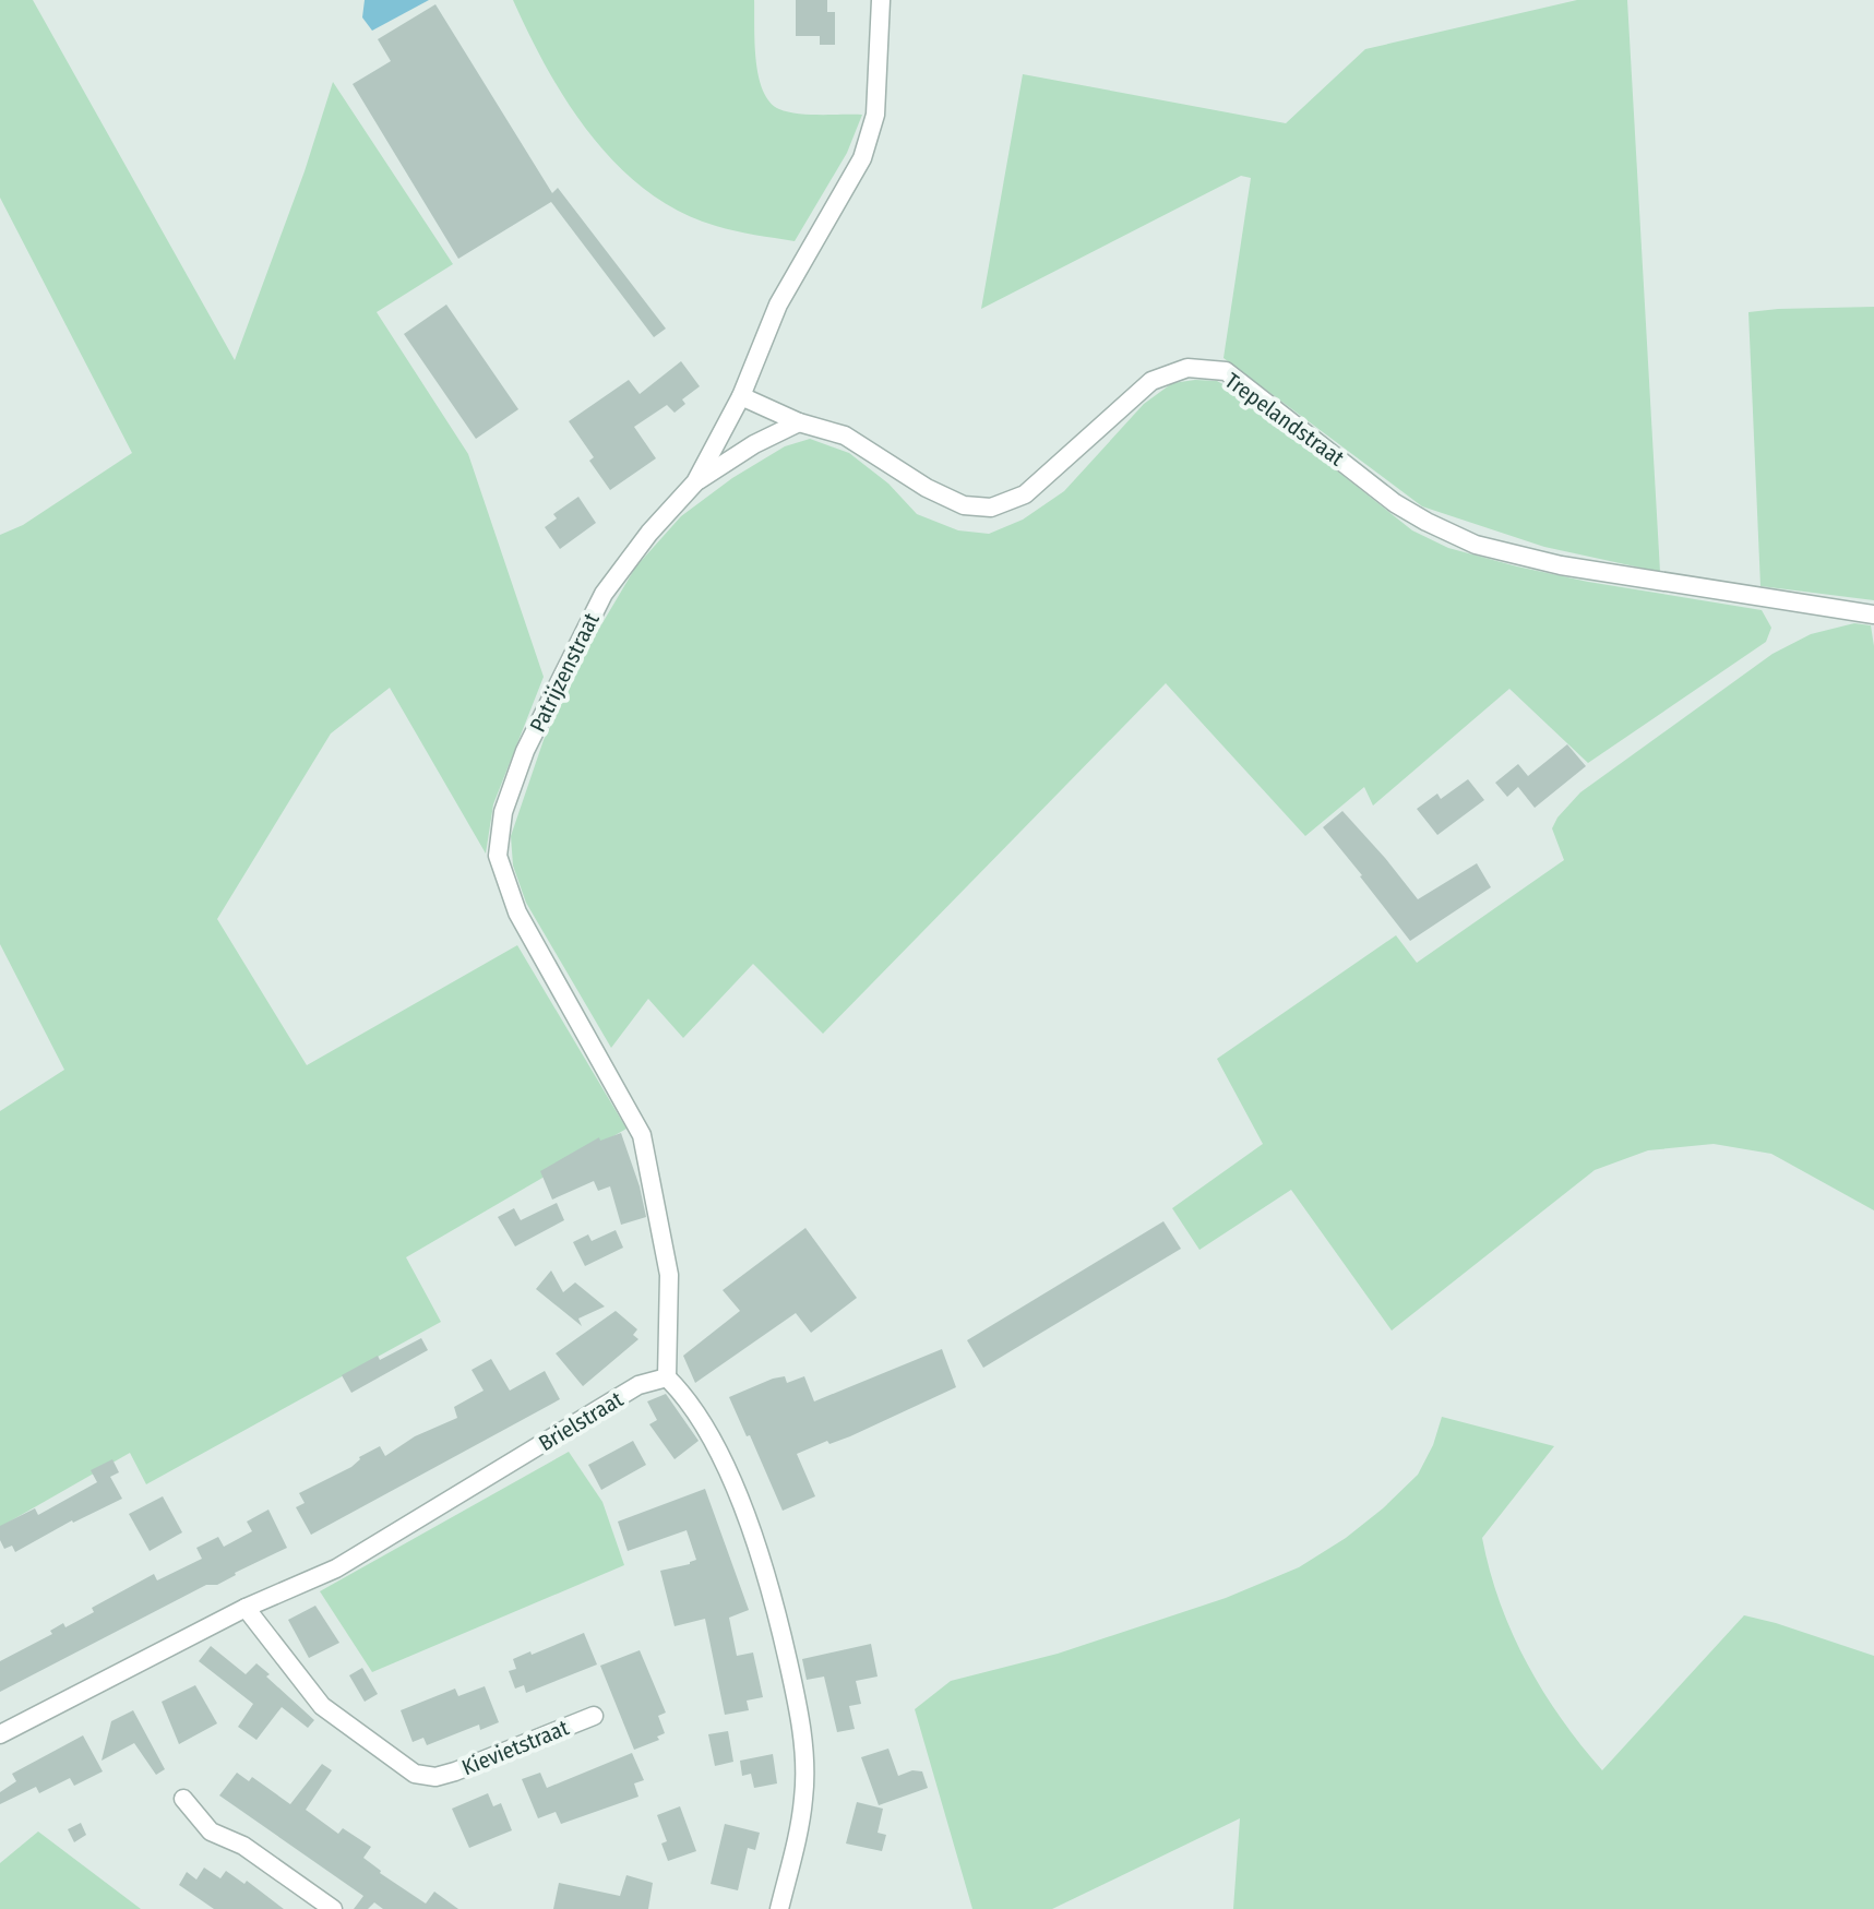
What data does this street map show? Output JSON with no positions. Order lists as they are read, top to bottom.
{
  "streets": {
    "street": [
      "Trepelandstraat",
      "Patrijzenstraat",
      "Brielstraat",
      "Kievietstraat"
    ]
  },
  "crossings": [
    ["Trepelandstraat", "Patrijzenstraat"],
    ["Patrijzenstraat", "Brielstraat"],
    ["Brielstraat", "Kievietstraat"]
  ]
}
